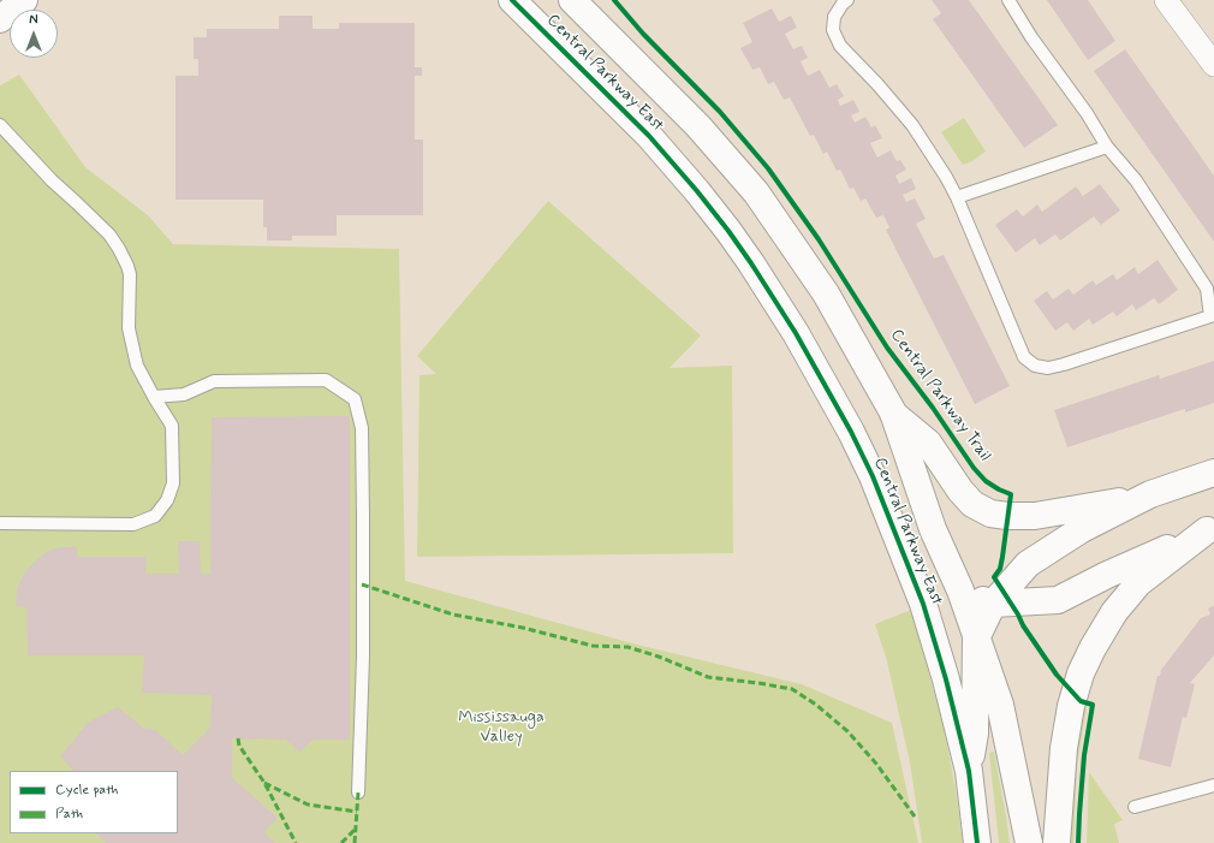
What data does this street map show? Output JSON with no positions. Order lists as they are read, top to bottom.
{
  "streets": {
    "street": ["Central Parkway East"],
    "cycle path": ["Central Parkway Trail"]
  },
  "parks": ["Mississauga Valley"],
  "legend": ["Cycle path", "Path"],
  "north": "top"
}
